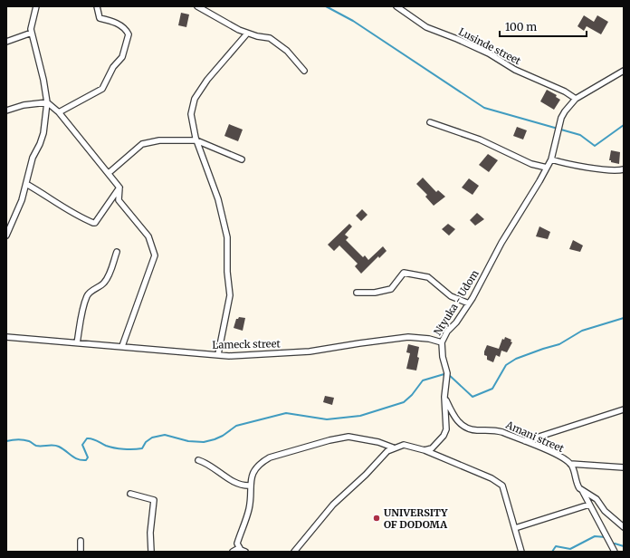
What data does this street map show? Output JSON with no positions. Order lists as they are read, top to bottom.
{
  "streets": {
    "street": [
      "Lusinde street",
      "Ntyuka - Udom",
      "Lameck street",
      "Amani street"
    ]
  },
  "crossings": [
    ["Lusinde street", "Ntyuka - Udom"],
    ["Ntyuka - Udom", "Lameck street"],
    ["Ntyuka - Udom", "Amani street"]
  ],
  "places": ["UNIVERSITY OF DODOMA"],
  "scale_bar": "100 m"
}
